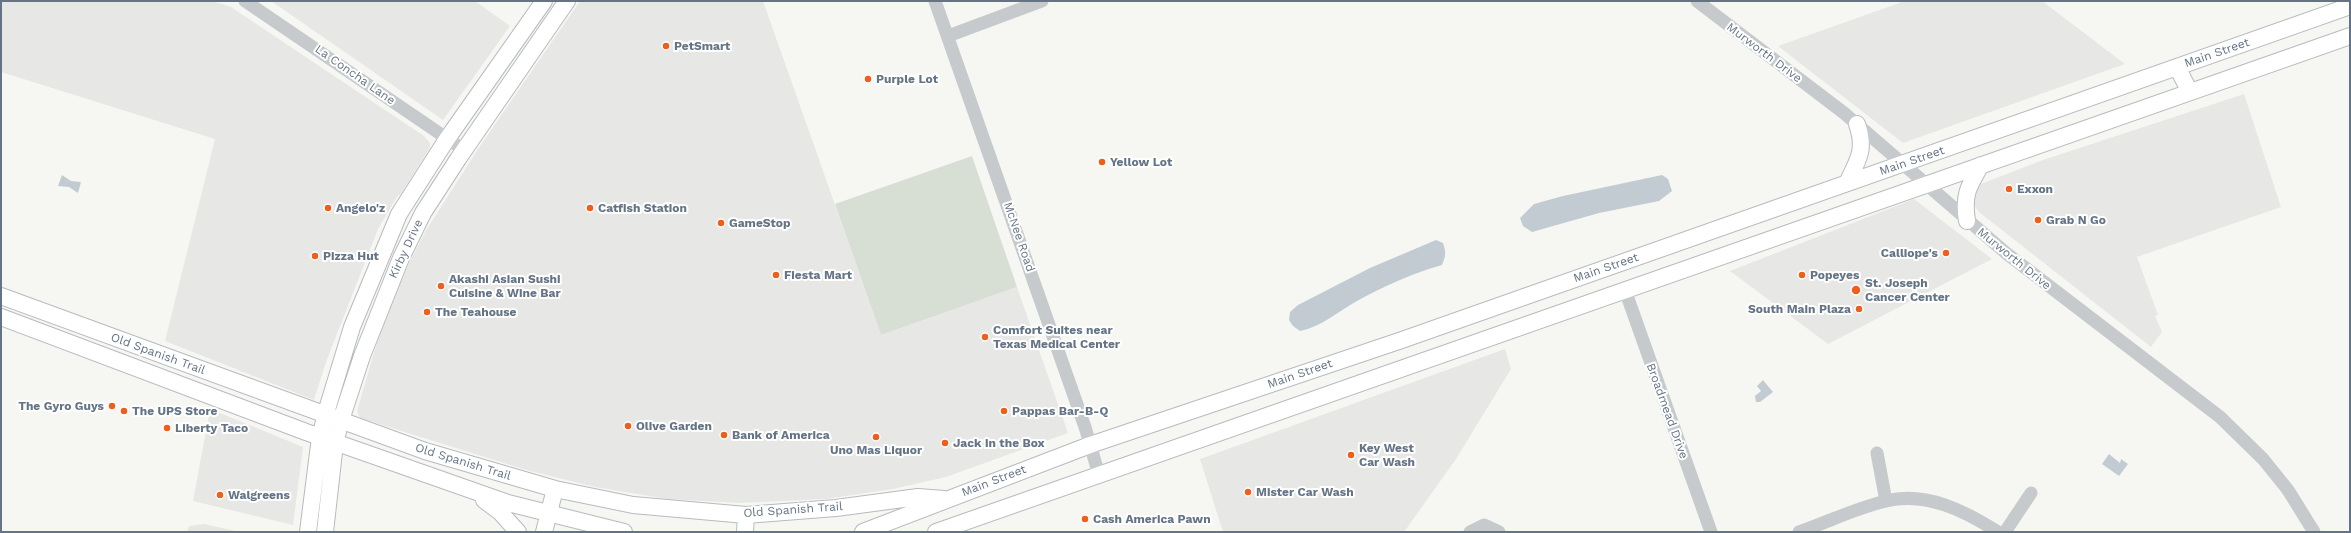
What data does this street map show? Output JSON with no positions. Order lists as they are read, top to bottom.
{
  "streets": {
    "main road": ["Main Street", "Kirby Drive", "Old Spanish Trail"],
    "street": [
      "Murworth Drive",
      "La Concha Lane",
      "McNee Road",
      "Broadmead Drive"
    ]
  },
  "crossings": [
    ["Murworth Drive", "Main Street"],
    ["Main Street", "McNee Road"],
    ["Main Street", "Old Spanish Trail"],
    ["La Concha Lane", "Kirby Drive"],
    ["Kirby Drive", "Old Spanish Trail"]
  ],
  "places": [
    "PetSmart",
    "Purple Lot",
    "Yellow Lot",
    "Exxon",
    "Angelo'z",
    "Catfish Station",
    "Grab N Go",
    "GameStop",
    "Calliope's",
    "Pizza Hut",
    "Fiesta Mart",
    "Popeyes",
    "Akashi Asian Sushi Cuisine & Wine Bar",
    "St. Joseph Cancer Center",
    "South Main Plaza",
    "The Teahouse",
    "Comfort Suites near Texas Medical Center",
    "The Gyro Guys",
    "The UPS Store",
    "Pappas Bar-B-Q",
    "Olive Garden",
    "Liberty Taco",
    "Bank of America",
    "Uno Mas Liquor",
    "Jack in the Box",
    "Key West Car Wash",
    "Mister Car Wash",
    "Walgreens",
    "Cash America Pawn"
  ]
}
